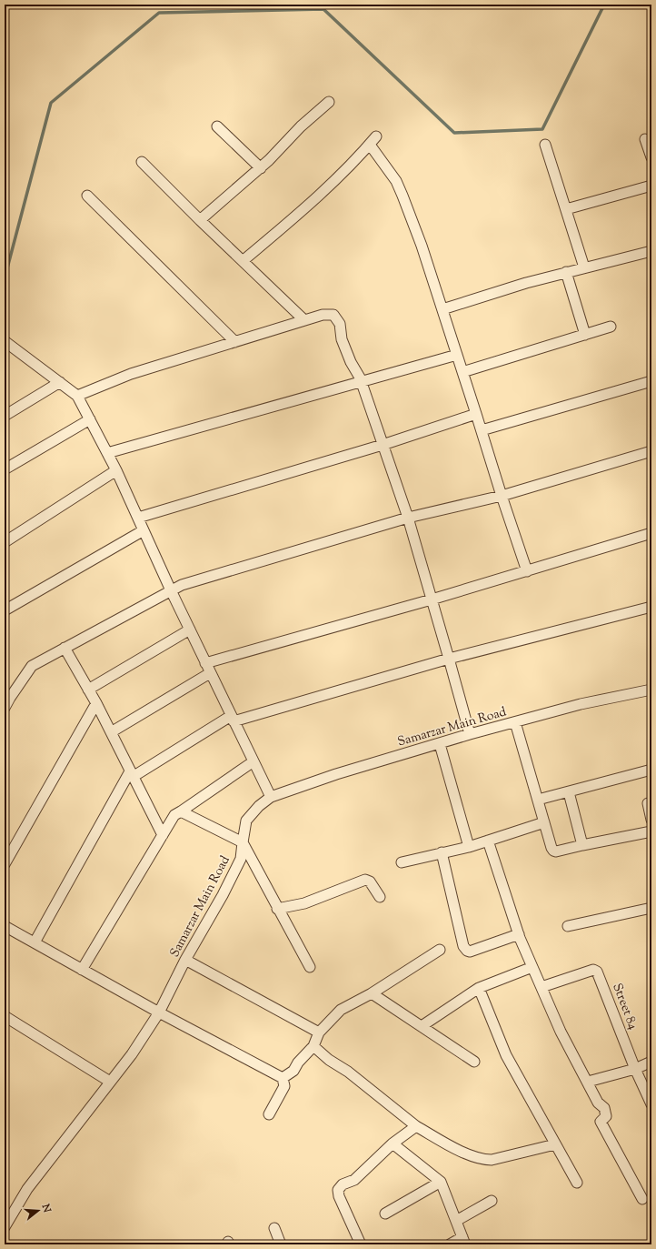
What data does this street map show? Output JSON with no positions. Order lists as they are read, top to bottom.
{
  "streets": {
    "street": ["Samarzar Main Road", "Street 84"]
  },
  "north": "right"
}
